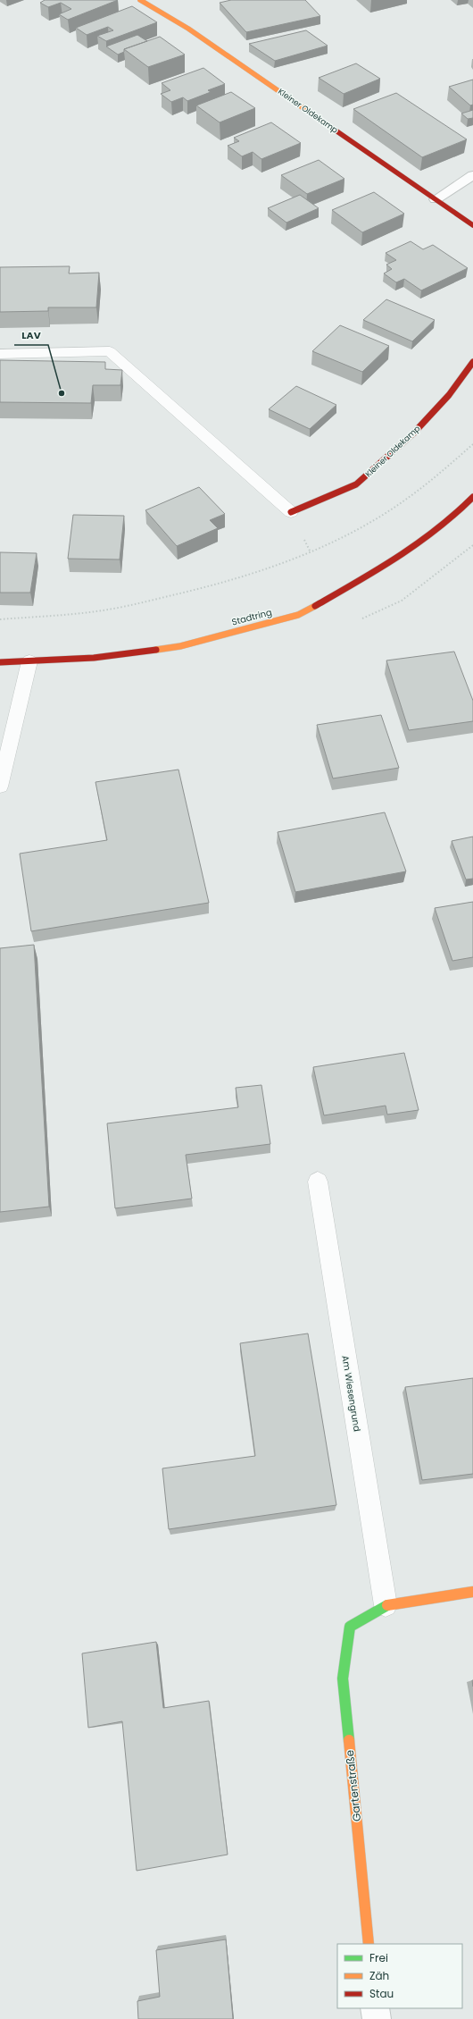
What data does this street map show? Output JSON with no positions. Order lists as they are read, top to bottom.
{
  "streets": {
    "street": ["Kleiner Oldekamp", "Stadtring", "Gartenstraße"],
    "lane": ["Am Wiesengrund"]
  },
  "crossings": [
    ["Am Wiesengrund", "Gartenstraße"]
  ],
  "places": ["LAV"],
  "legend": ["Frei", "Zäh", "Stau"]
}
